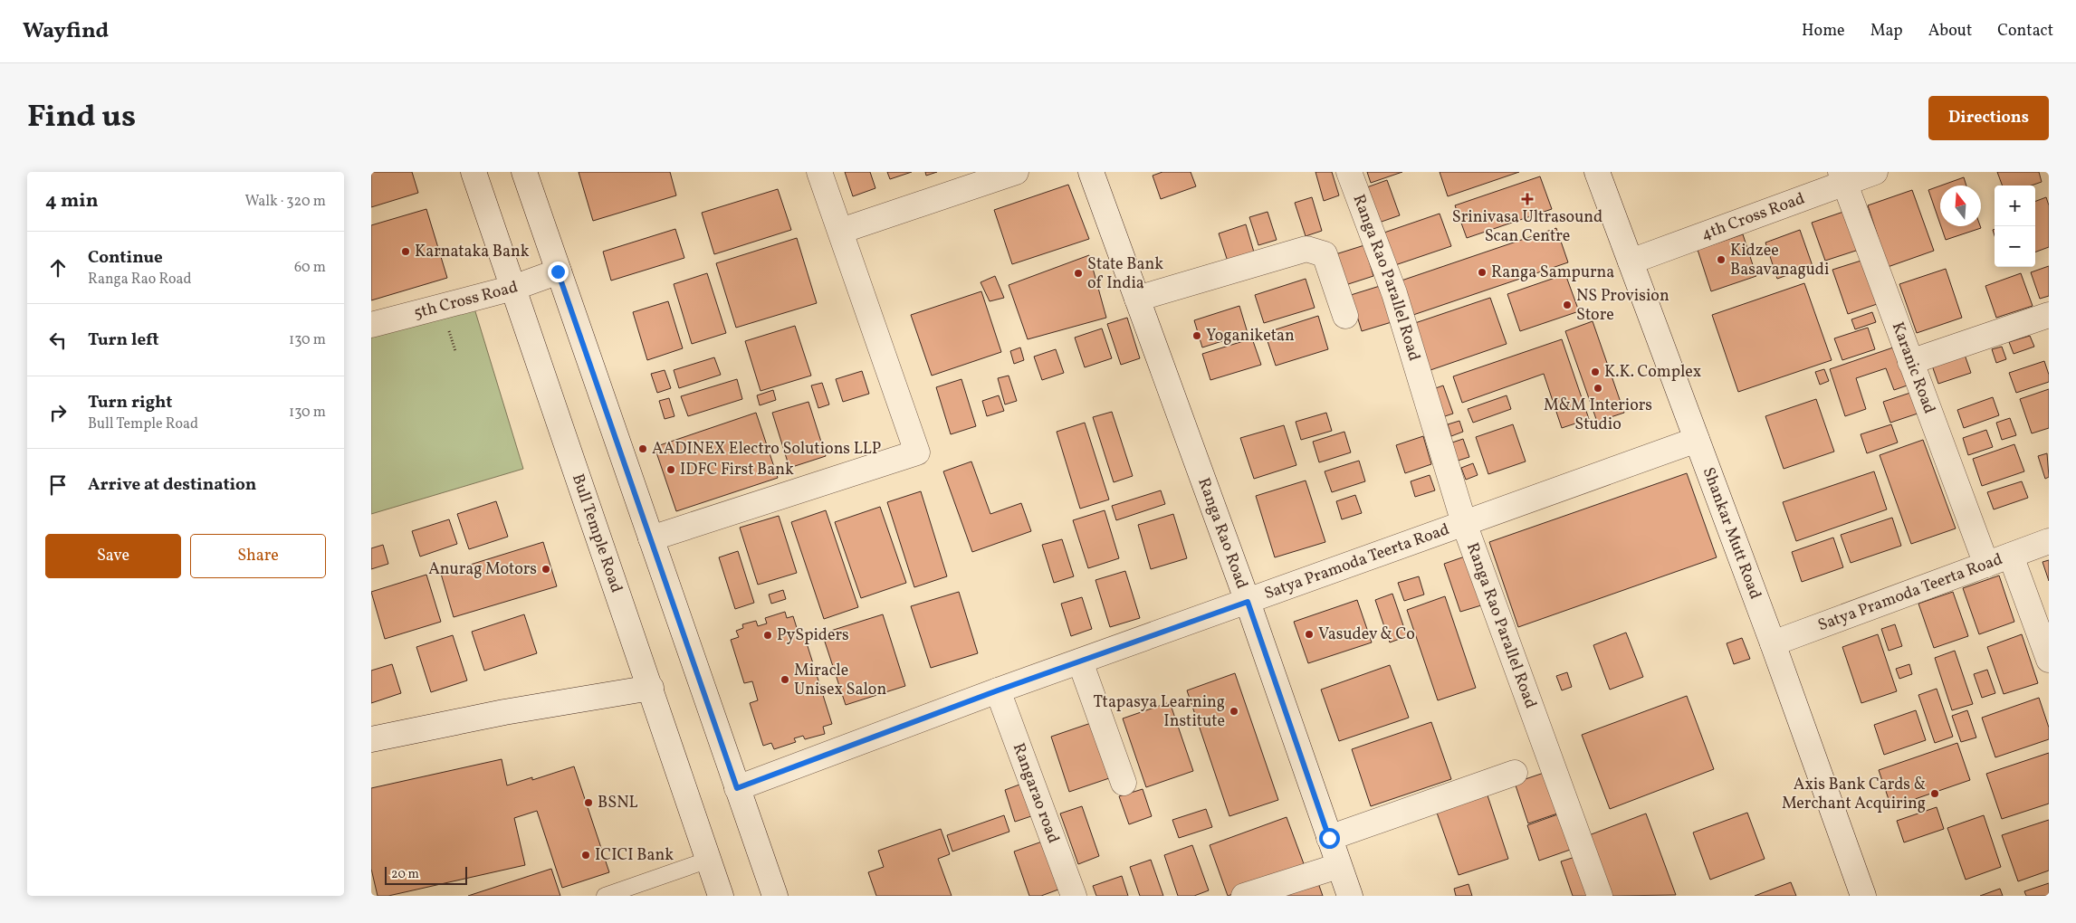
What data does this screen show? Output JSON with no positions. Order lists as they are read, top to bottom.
{
  "streets": {
    "street": [
      "4th Cross Road",
      "Ranga Rao Parallel Road",
      "5th Cross Road",
      "Karanic Road",
      "Ranga Rao Road",
      "Shankar Mutt Road",
      "Bull Temple Road",
      "Satya Pramoda Teerta Road",
      "Rangarao road"
    ]
  },
  "crossings": [
    ["4th Cross Road", "Karanic Road"],
    ["4th Cross Road", "Shankar Mutt Road"],
    ["Ranga Rao Parallel Road", "Satya Pramoda Teerta Road"],
    ["5th Cross Road", "Bull Temple Road"],
    ["Karanic Road", "Satya Pramoda Teerta Road"],
    ["Ranga Rao Road", "Satya Pramoda Teerta Road"],
    ["Shankar Mutt Road", "Satya Pramoda Teerta Road"],
    ["Satya Pramoda Teerta Road", "Rangarao road"]
  ],
  "places": {
    "health": ["Srinivasa Ultrasound Scan Centre"],
    "other": [
      "Karnataka Bank",
      "Kidzee Basavanagudi",
      "Ranga Sampurna",
      "State Bank of India",
      "NS Provision Store",
      "Yoganiketan",
      "K.K. Complex",
      "M&M Interiors Studio",
      "AADINEX Electro Solutions LLP",
      "IDFC First Bank",
      "Anurag Motors",
      "Vasudev & Co",
      "PySpiders",
      "Miracle Unisex Salon",
      "Ttapasya Learning Institute",
      "Axis Bank Cards & Merchant Acquiring",
      "BSNL",
      "ICICI Bank"
    ]
  },
  "scale_bar": "20 m",
  "north": "top",
  "page": {
    "header": "Wayfind",
    "nav": [
      "Home",
      "Map",
      "About",
      "Contact"
    ],
    "title": "Find us",
    "buttons": [
      "Directions",
      ["Save", "Share"]
    ],
    "heading": ["4 min", "Walk · 320 m"],
    "map_buttons": ["+", "−"],
    "list": [
      ["Continue", "Ranga Rao Road", "60 m"],
      ["Turn left", "130 m"],
      ["Turn right", "Bull Temple Road", "130 m"],
      "Arrive at destination"
    ],
    "scale": "20 m"
  }
}
